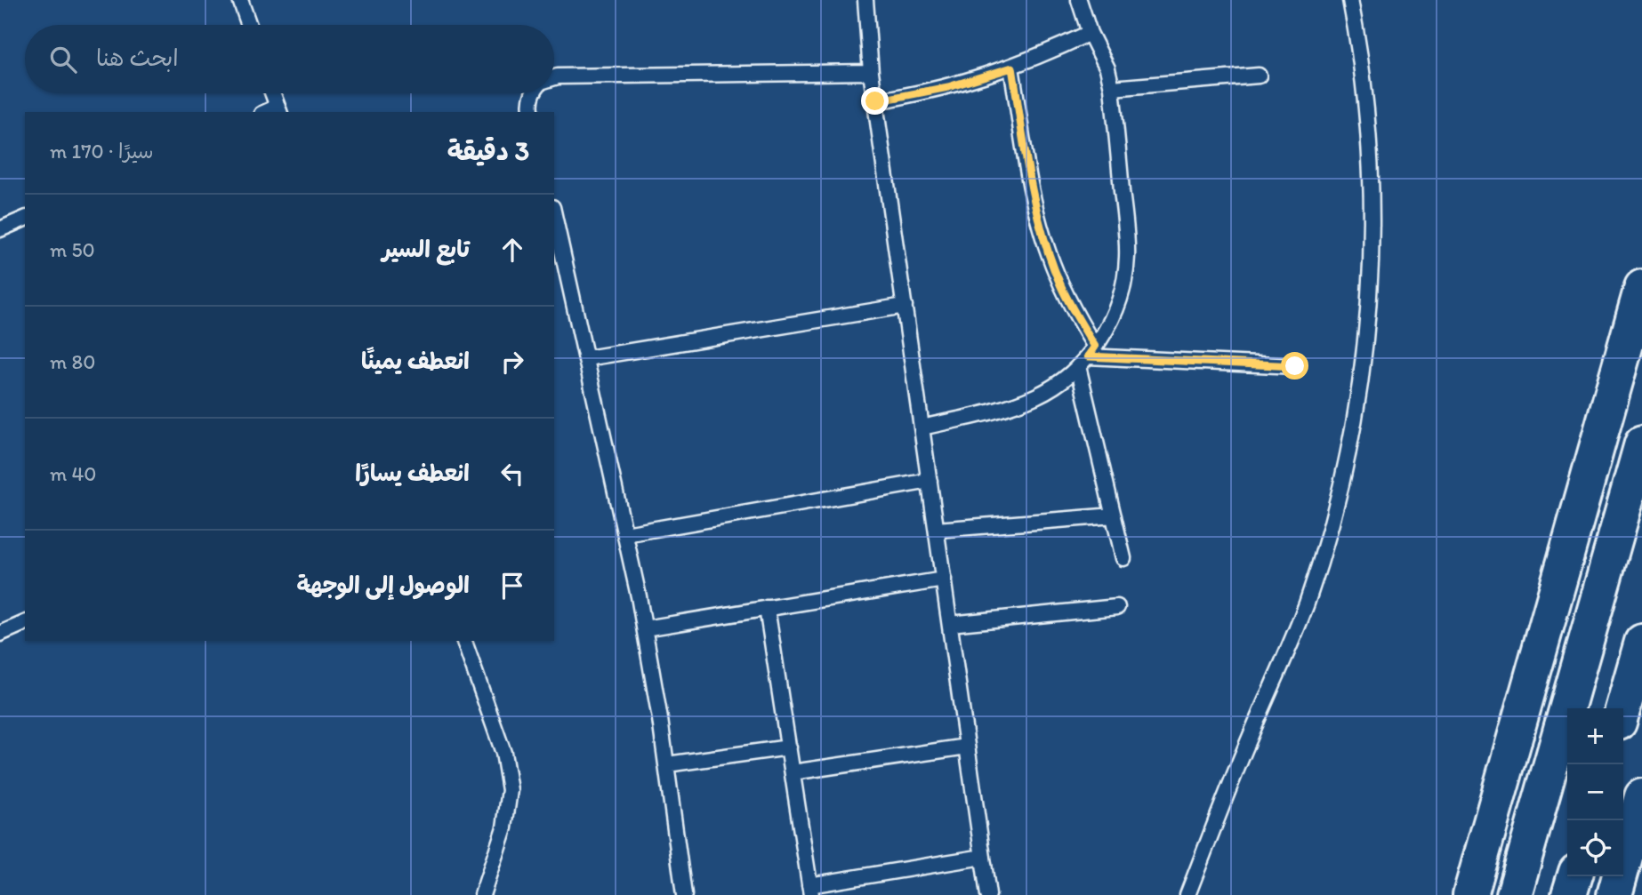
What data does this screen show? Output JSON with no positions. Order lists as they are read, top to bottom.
{
  "page": {
    "search": "ابحث هنا",
    "heading": ["3 دقيقة", "سيرًا · 170 m"],
    "list": [
      ["تابع السير", "50 m"],
      ["انعطف يمينًا", "80 m"],
      ["انعطف يسارًا", "40 m"],
      "الوصول إلى الوجهة"
    ],
    "map_buttons": ["+", "−"]
  }
}
